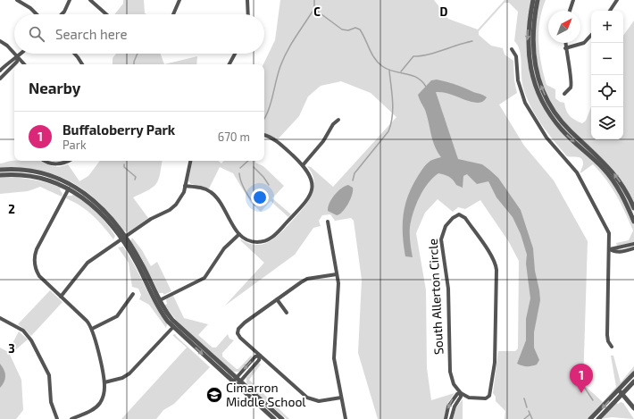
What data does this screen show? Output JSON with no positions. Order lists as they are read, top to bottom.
{
  "streets": {
    "street": ["South Allerton Circle"]
  },
  "places": {
    "school or university": ["Cimarron Middle School"]
  },
  "north": "top right",
  "page": {
    "map_buttons": ["+", "−"],
    "search": "Search here",
    "heading": "Nearby",
    "list": [
      {
        "mark": "1",
        "name": "Buffaloberry Park",
        "note": "Park",
        "value": "670 m"
      }
    ],
    "pins": "1"
  },
  "grid": {
    "columns": ["C", "D"],
    "rows": ["2", "3"]
  }
}
